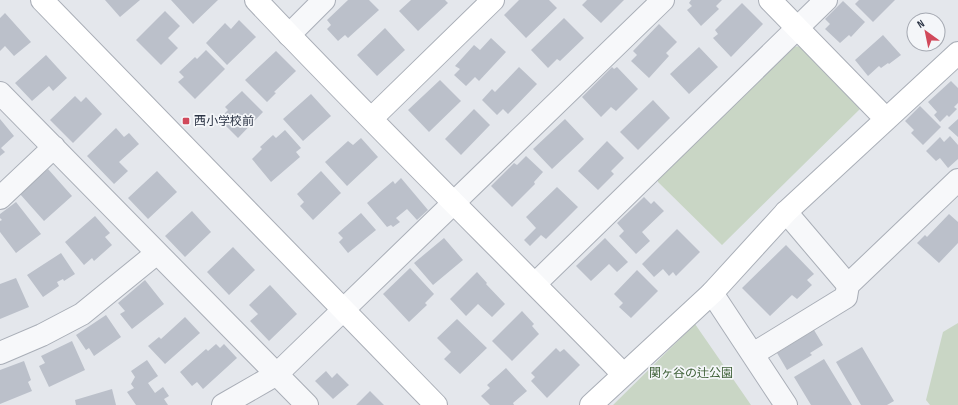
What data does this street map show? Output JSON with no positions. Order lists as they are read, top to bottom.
{
  "parks": ["関ヶ谷の辻公園"],
  "places": {
    "transit": ["西小学校前"]
  },
  "north": "top left"
}
